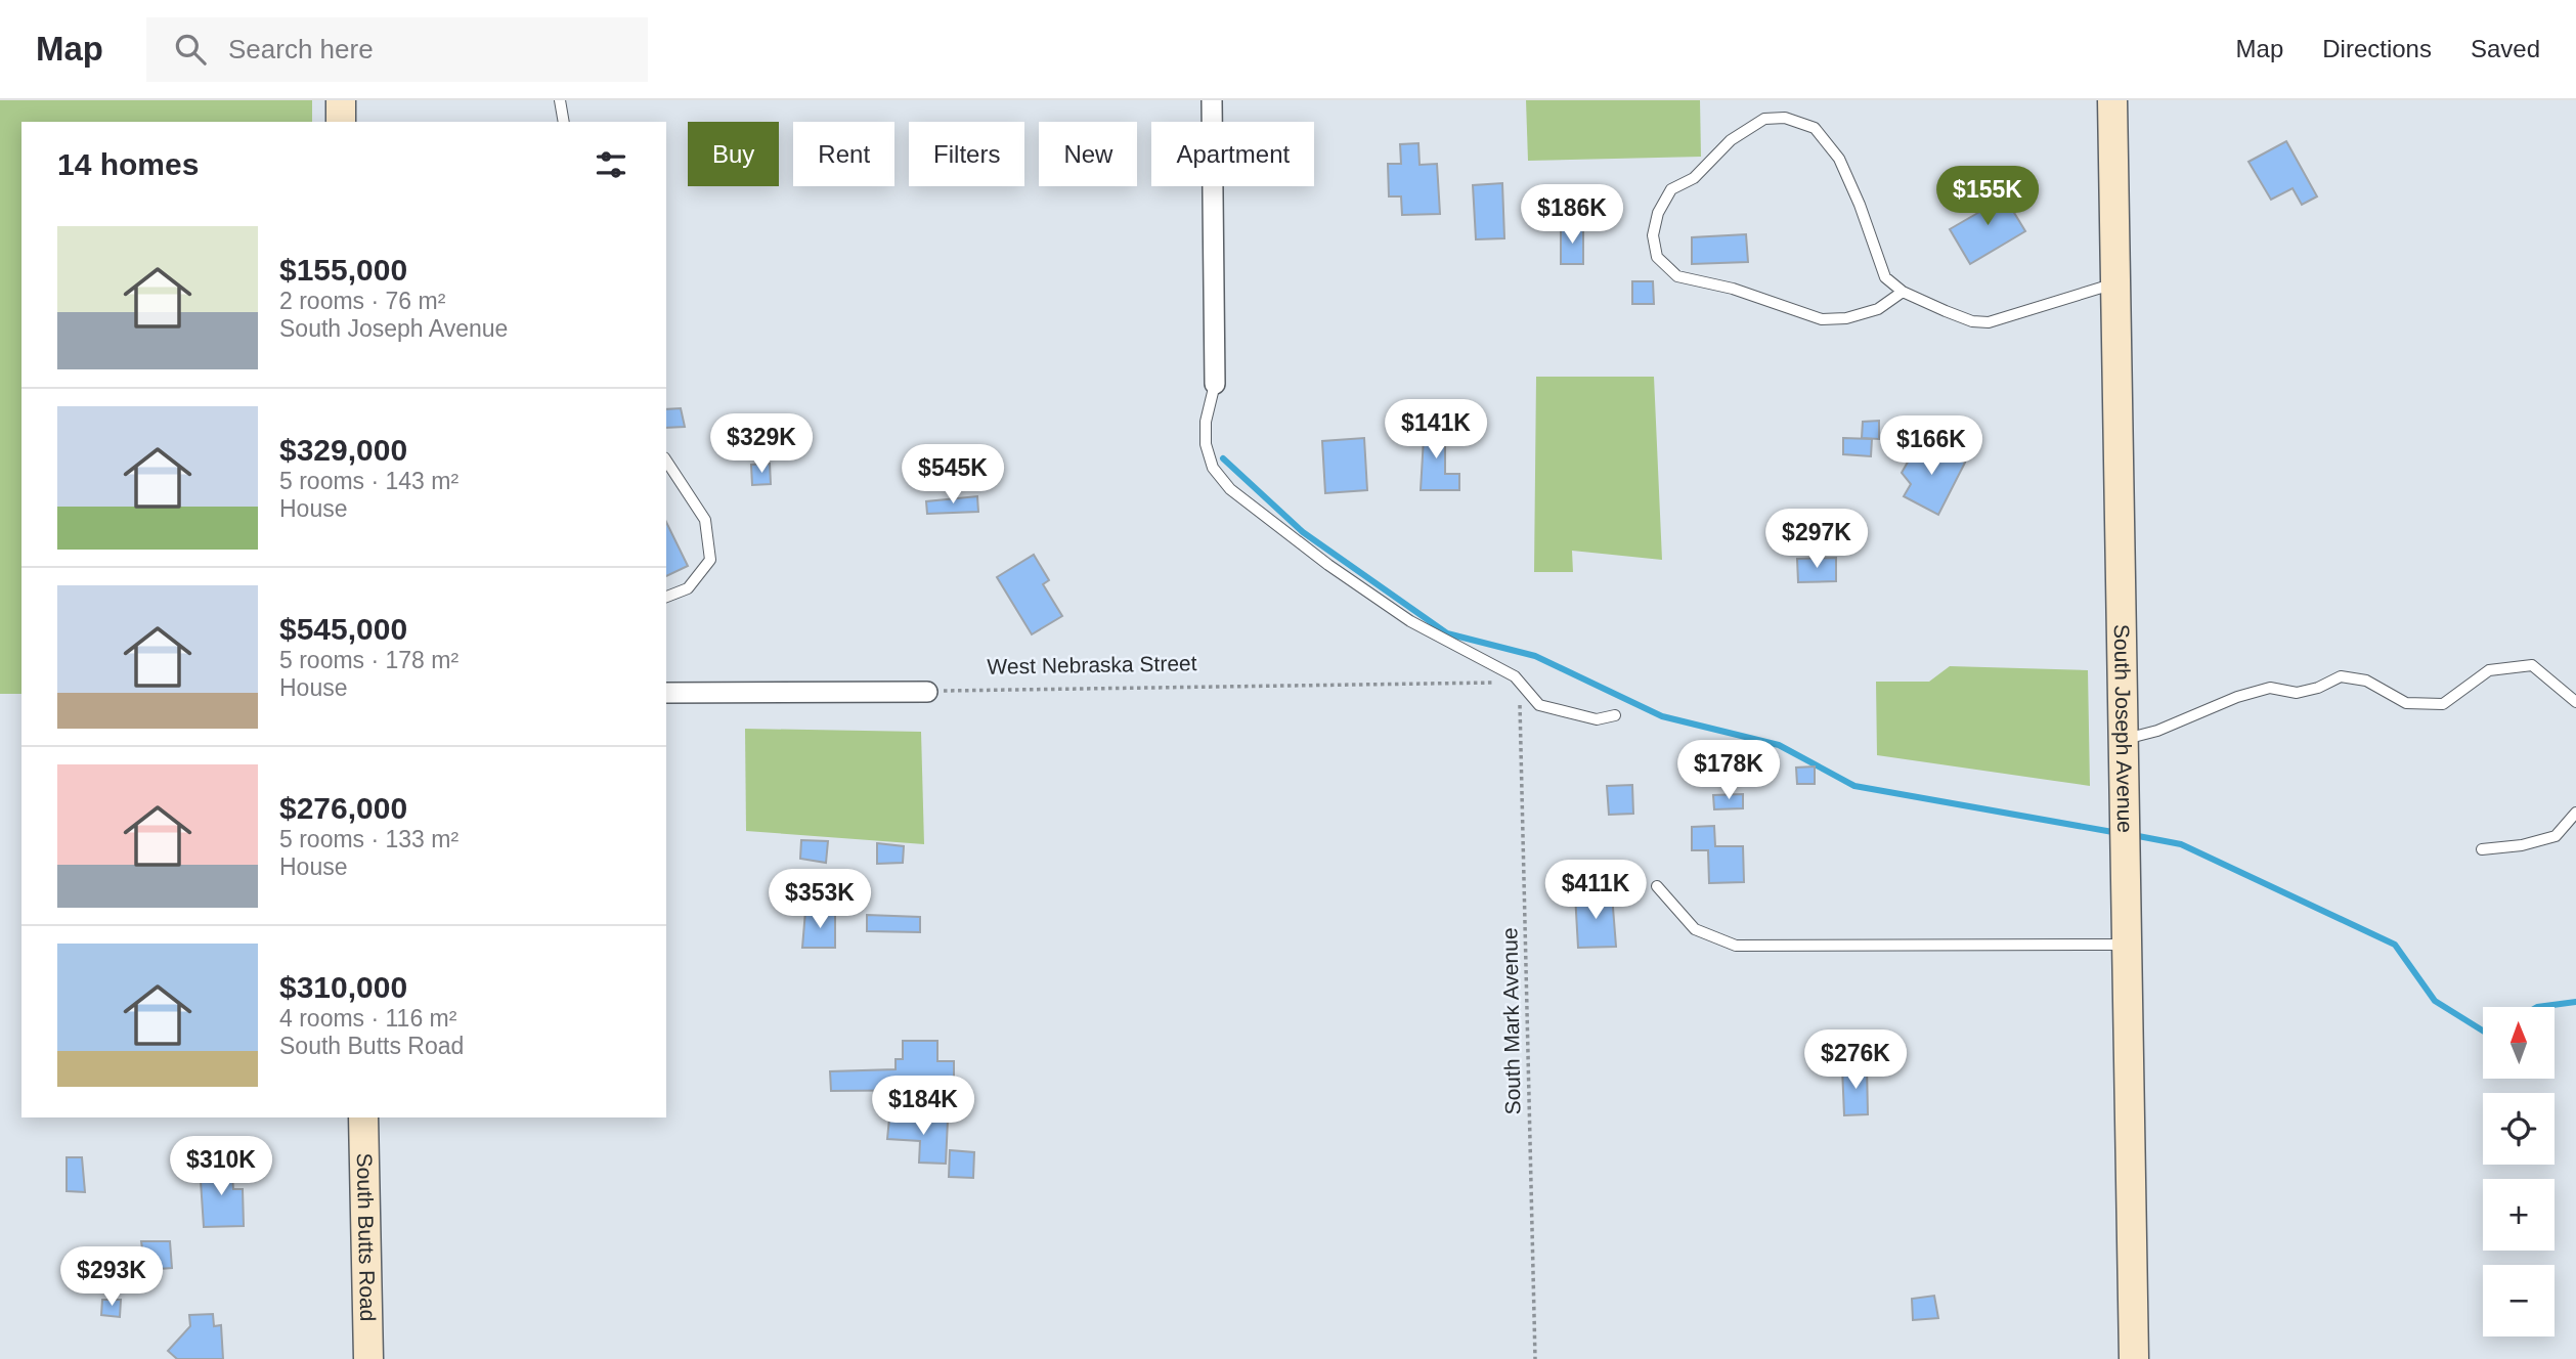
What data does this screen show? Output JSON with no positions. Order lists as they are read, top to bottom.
{
  "streets": {
    "main road": ["South Joseph Avenue", "South Butts Road"],
    "path": ["West Nebraska Street", "South Mark Avenue"]
  },
  "crossings": [
    ["West Nebraska Street", "South Mark Avenue"]
  ],
  "north": "top",
  "page": {
    "header": "Map",
    "search": "Search here",
    "nav": ["Map", "Directions", "Saved"],
    "chip": [
      "Buy",
      "Rent",
      "Filters",
      "New",
      "Apartment"
    ],
    "heading": "14 homes",
    "price": [
      "$155K",
      "$186K",
      "$141K",
      "$329K",
      "$166K",
      "$545K",
      "$297K",
      "$178K",
      "$411K",
      "$353K",
      "$276K",
      "$184K",
      "$310K",
      "$293K"
    ],
    "list": [
      {
        "name": "$155,000",
        "note": "2 rooms · 76 m² · South Joseph Avenue"
      },
      {
        "name": "$329,000",
        "note": "5 rooms · 143 m² · House"
      },
      {
        "name": "$545,000",
        "note": "5 rooms · 178 m² · House"
      },
      {
        "name": "$276,000",
        "note": "5 rooms · 133 m² · House"
      },
      {
        "name": "$310,000",
        "note": "4 rooms · 116 m² · South Butts Road"
      }
    ],
    "map_buttons": ["+", "−"]
  }
}
